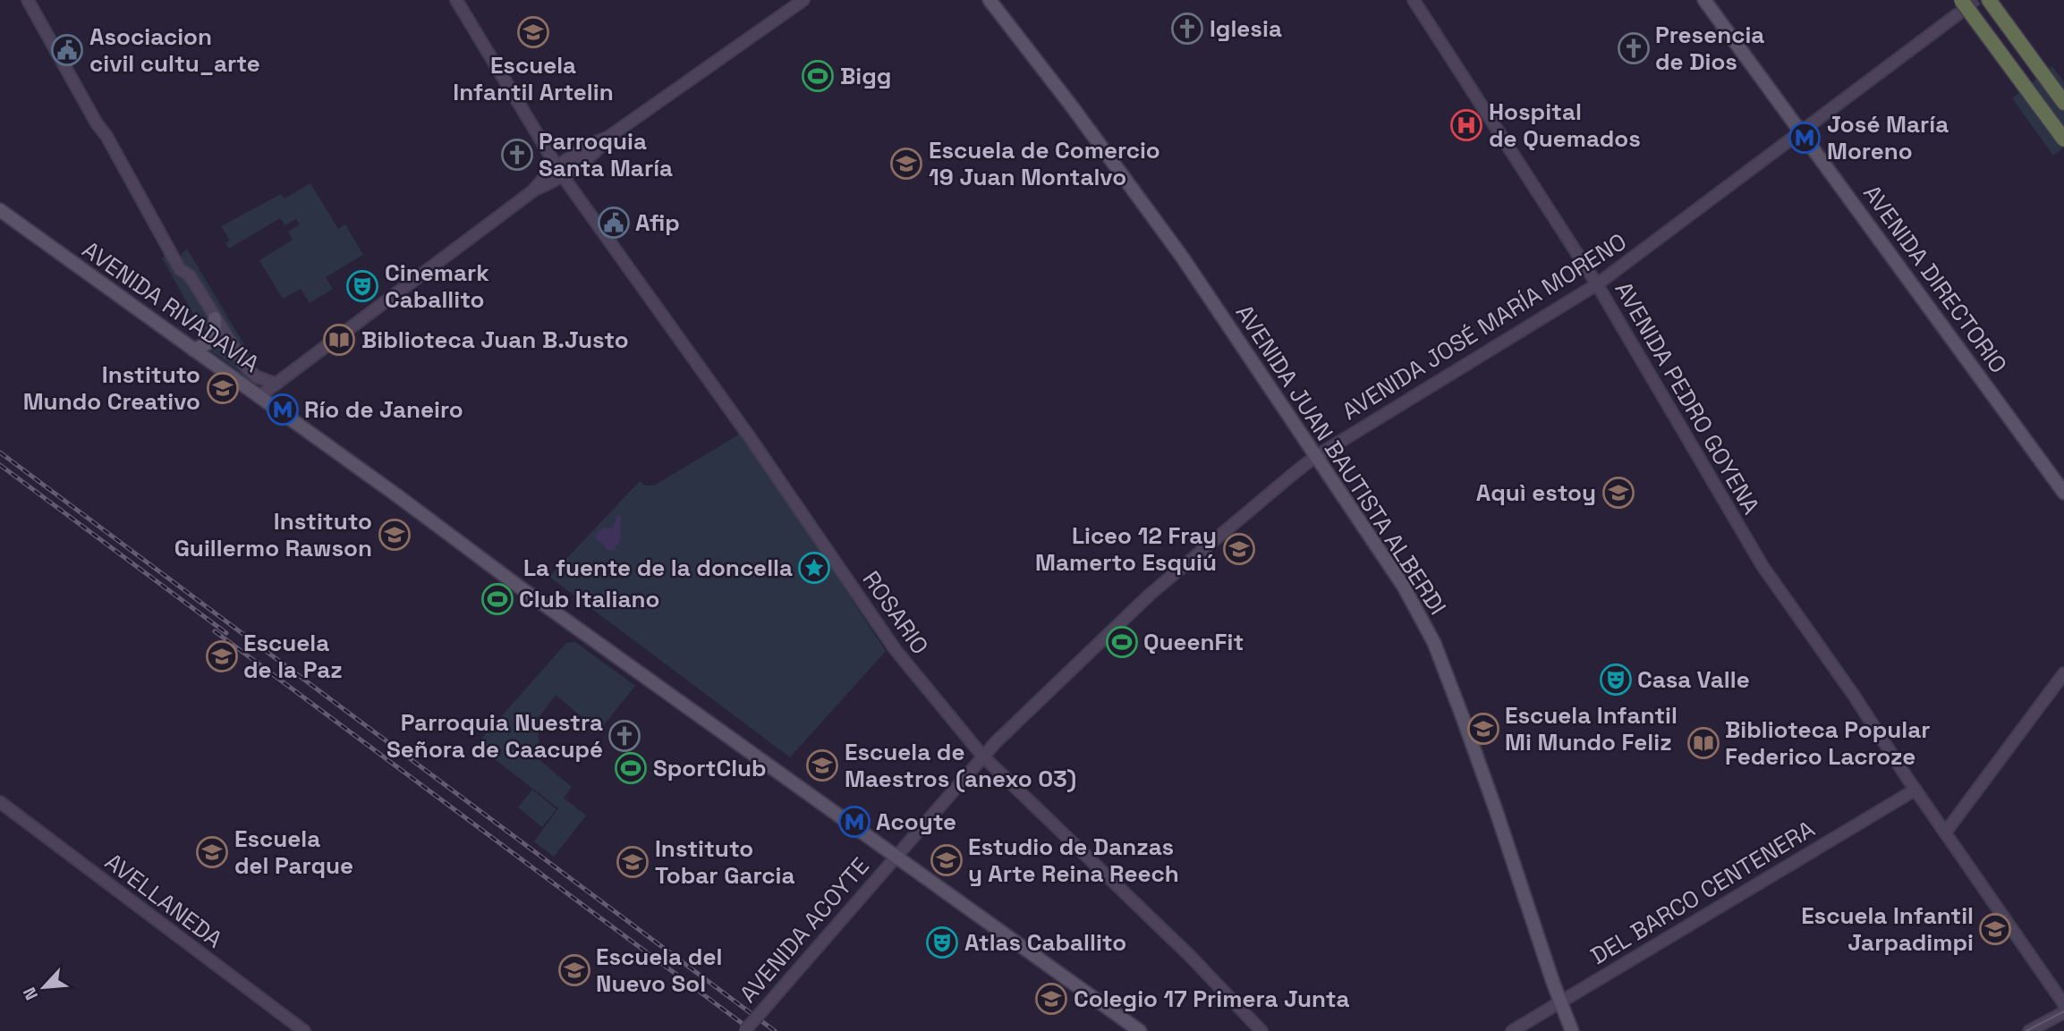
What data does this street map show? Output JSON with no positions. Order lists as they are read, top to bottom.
{
  "streets": {
    "main road": [
      "AVENIDA DIRECTORIO",
      "AVENIDA RIVADAVIA",
      "AVENIDA JOSÉ MARÍA MORENO",
      "AVENIDA PEDRO GOYENA",
      "AVENIDA JUAN BAUTISTA ALBERDI",
      "ROSARIO",
      "DEL BARCO CENTENERA",
      "AVELLANEDA",
      "AVENIDA ACOYTE"
    ]
  },
  "crossings": [
    ["AVENIDA DIRECTORIO", "AVENIDA JOSÉ MARÍA MORENO"],
    ["AVENIDA RIVADAVIA", "AVENIDA JOSÉ MARÍA MORENO"],
    ["AVENIDA RIVADAVIA", "AVENIDA ACOYTE"],
    ["AVENIDA JOSÉ MARÍA MORENO", "AVENIDA PEDRO GOYENA"],
    ["AVENIDA JOSÉ MARÍA MORENO", "AVENIDA JUAN BAUTISTA ALBERDI"],
    ["AVENIDA JOSÉ MARÍA MORENO", "ROSARIO"],
    ["AVENIDA JOSÉ MARÍA MORENO", "AVENIDA ACOYTE"],
    ["AVENIDA PEDRO GOYENA", "DEL BARCO CENTENERA"],
    ["AVENIDA JUAN BAUTISTA ALBERDI", "DEL BARCO CENTENERA"]
  ],
  "places": {
    "church": [
      "Iglesia",
      "Presencia de Dios",
      "Parroquia Santa María",
      "Parroquia Nuestra Señora de Caacupé"
    ],
    "school or university": [
      "Escuela Infantil Artelin",
      "Escuela de Comercio 19 Juan Montalvo",
      "Instituto Mundo Creativo",
      "Aquì estoy",
      "Instituto Guillermo Rawson",
      "Liceo 12 Fray Mamerto Esquiú",
      "Escuela de la Paz",
      "Escuela Infantil Mi Mundo Feliz",
      "Escuela de Maestros (anexo 03)",
      "Escuela del Parque",
      "Estudio de Danzas y Arte Reina Reech",
      "Instituto Tobar Garcia",
      "Escuela Infantil Jarpadimpi",
      "Escuela del Nuevo Sol",
      "Colegio 17 Primera Junta"
    ],
    "public building": ["Asociacion civil cultu_arte", "Afip"],
    "sports": [
      "Bigg",
      "Club Italiano",
      "QueenFit",
      "SportClub"
    ],
    "hospital": ["Hospital de Quemados"],
    "metro station": ["José María Moreno", "Río de Janeiro", "Acoyte"],
    "theatre": ["Cinemark Caballito", "Casa Valle", "Atlas Caballito"],
    "library": ["Biblioteca Juan B.Justo", "Biblioteca Popular Federico Lacroze"],
    "place": ["La fuente de la doncella"]
  },
  "north": "bottom left"
}
